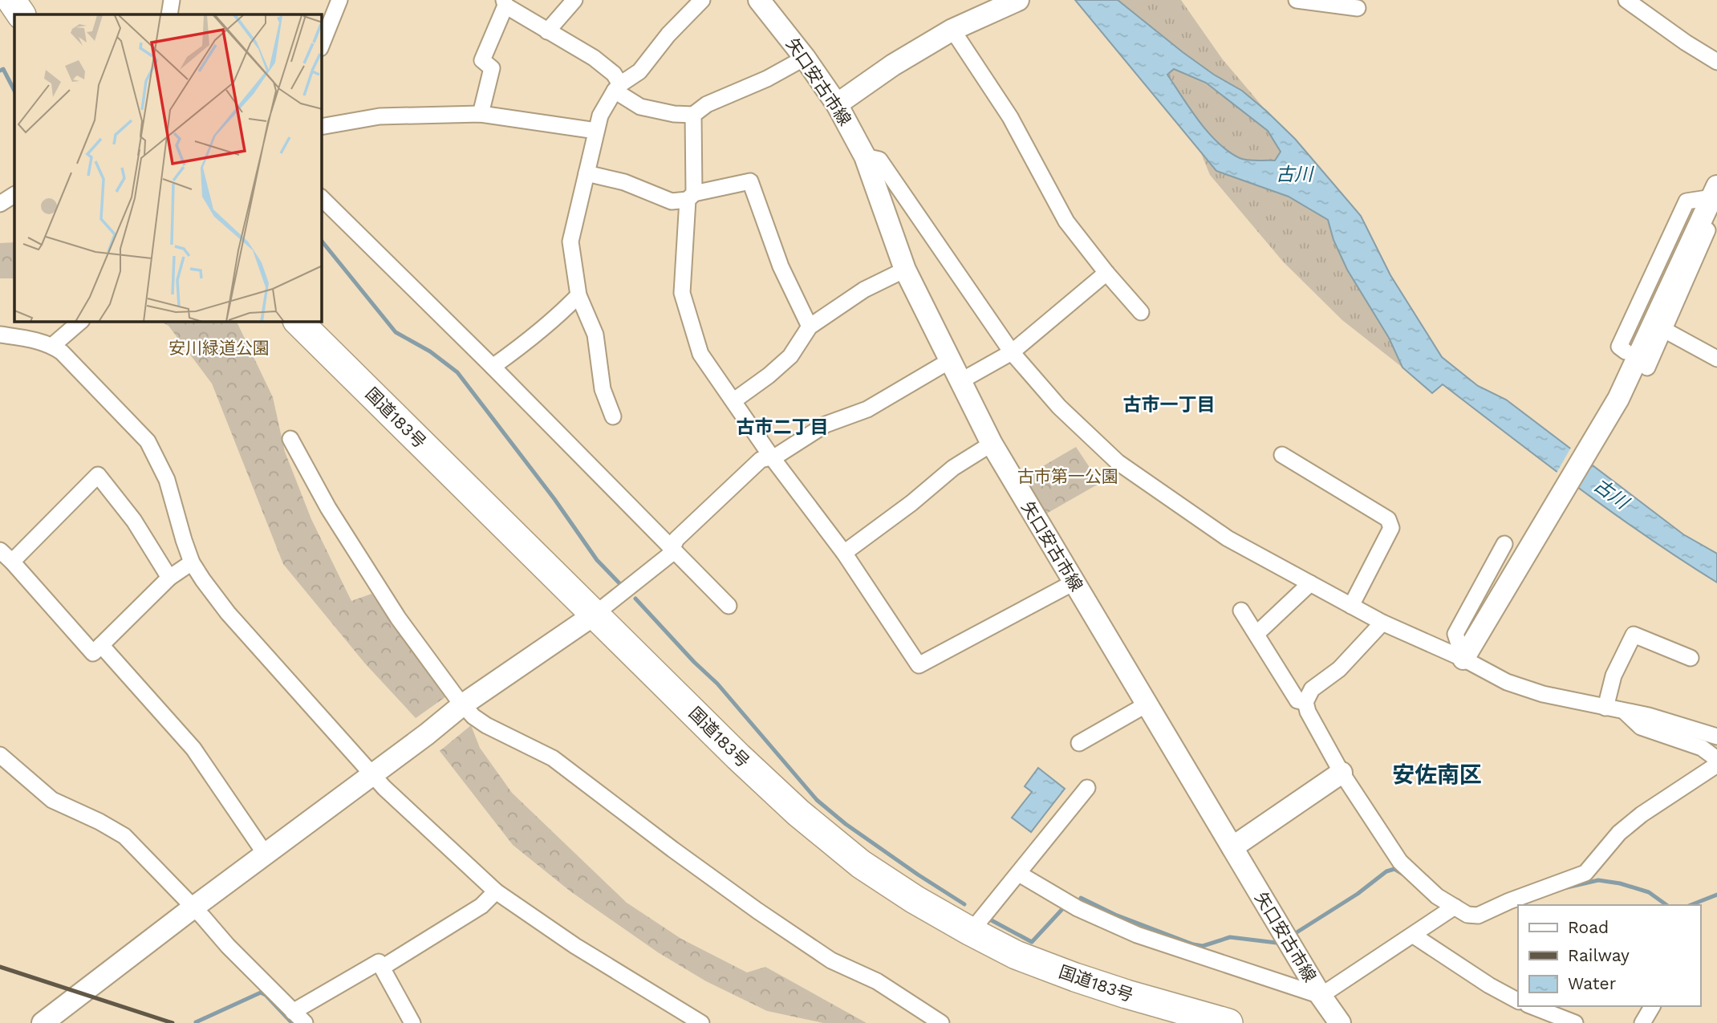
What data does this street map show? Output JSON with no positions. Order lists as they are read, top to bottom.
{
  "streets": {
    "highway": ["国道183号"],
    "street": ["矢口安古市線"]
  },
  "districts": ["古市一丁目", "古市二丁目", "安佐南区"],
  "water": ["古川"],
  "parks": ["安川緑道公園", "古市第一公園"],
  "legend": ["Road", "Railway", "Water"]
}
